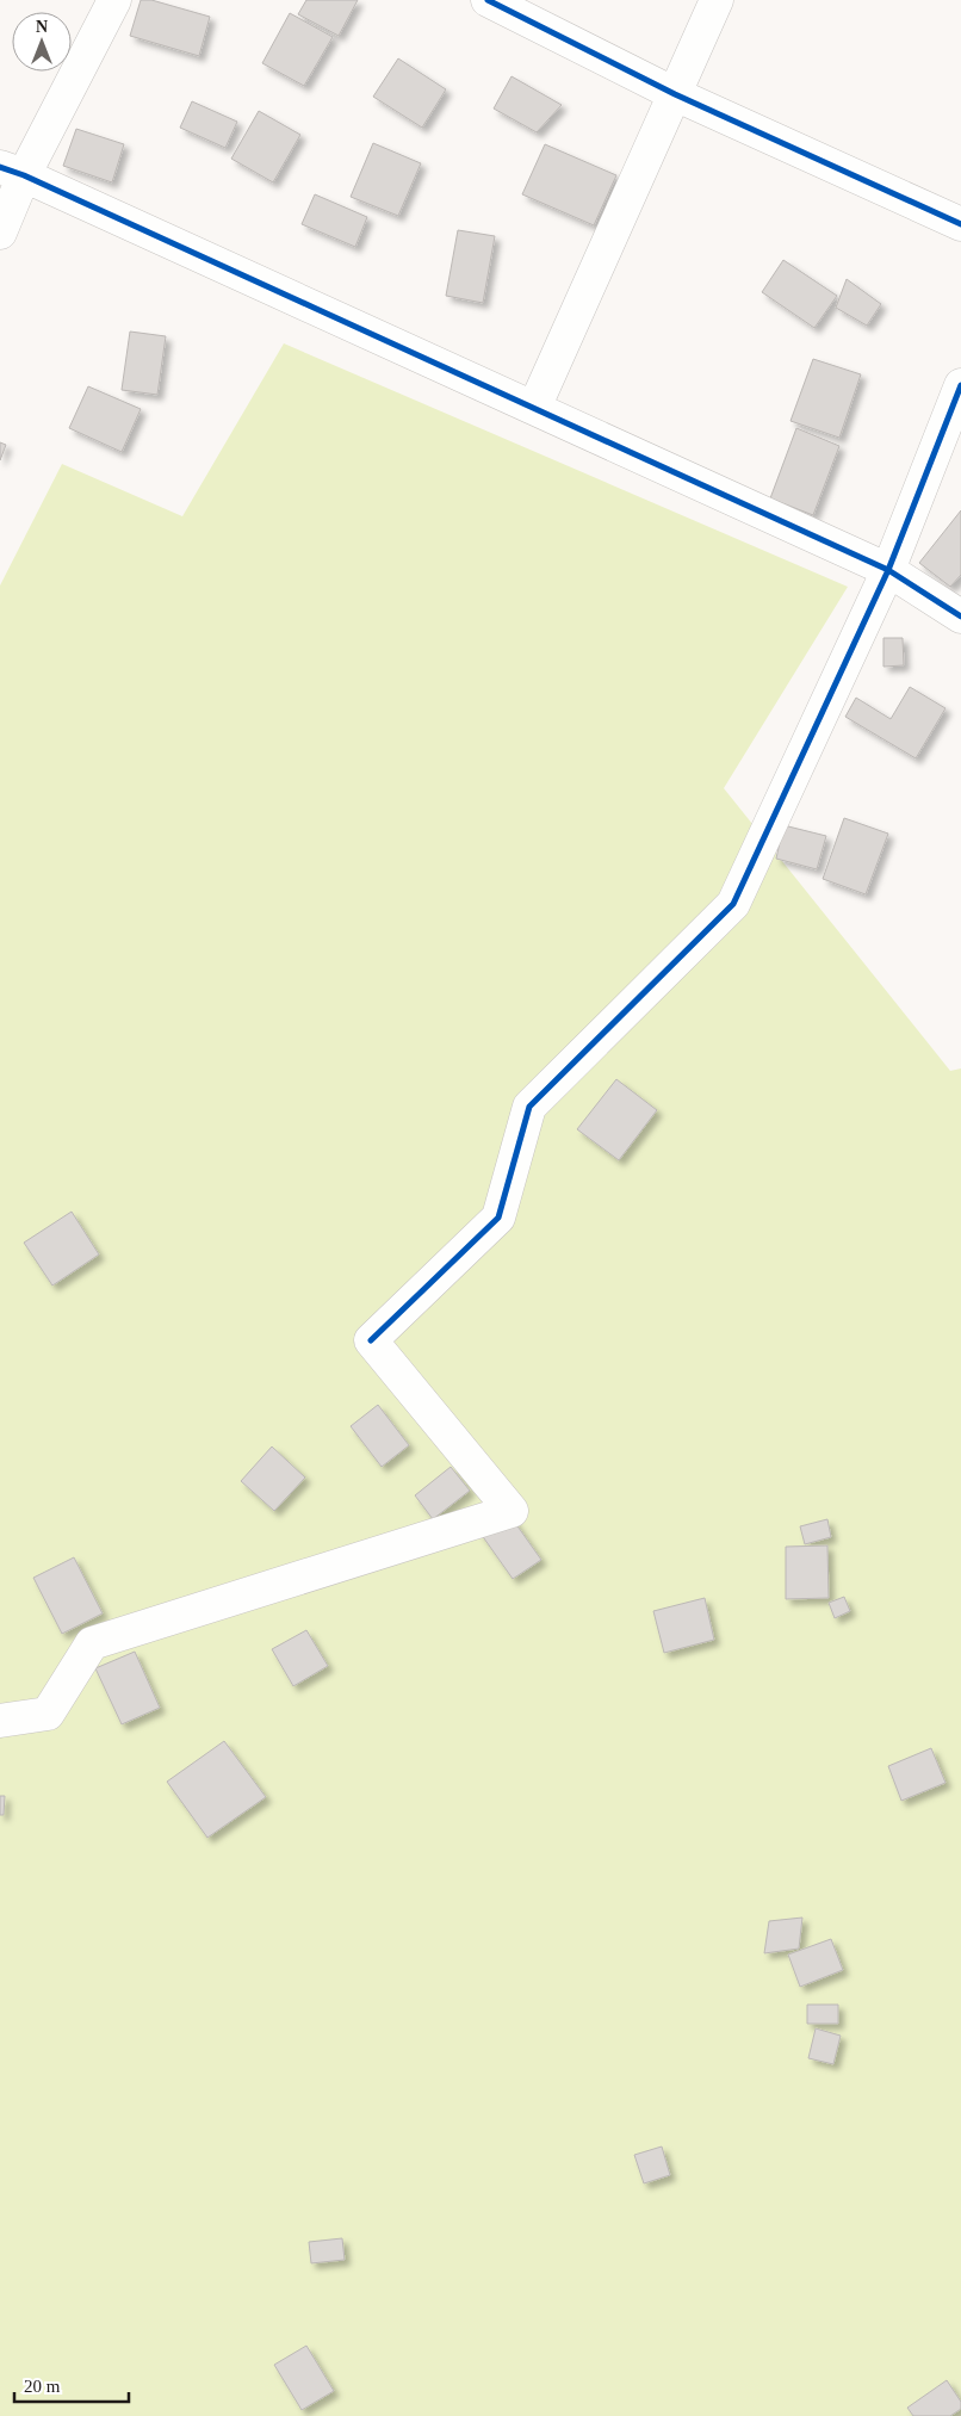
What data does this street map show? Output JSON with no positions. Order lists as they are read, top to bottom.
{
  "scale_bar": "20 m",
  "north": "top"
}
